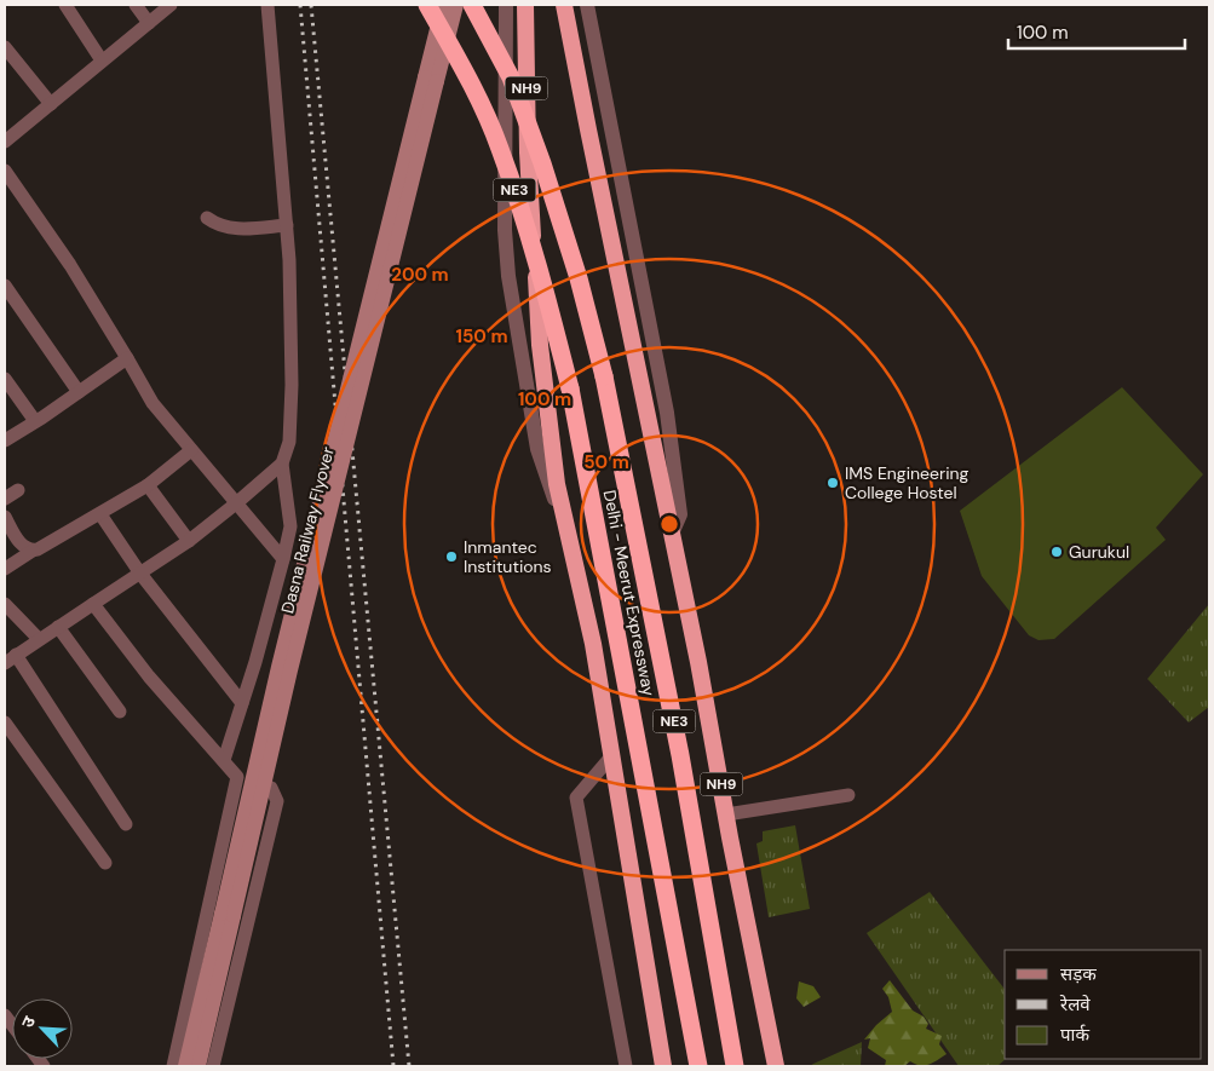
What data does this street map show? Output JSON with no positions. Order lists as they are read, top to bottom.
{
  "streets": {
    "highway": ["NH9", "NE3", "Delhi - Meerut Expressway"],
    "main road": ["Dasna Railway Flyover"]
  },
  "places": ["IMS Engineering College Hostel", "Gurukul", "Inmantec Institutions"],
  "legend": ["सड़क", "रेलवे", "पार्क"],
  "scale_bar": "100 m",
  "north": "top left",
  "rings": [
    "200 m",
    "150 m",
    "100 m",
    "50 m"
  ]
}
